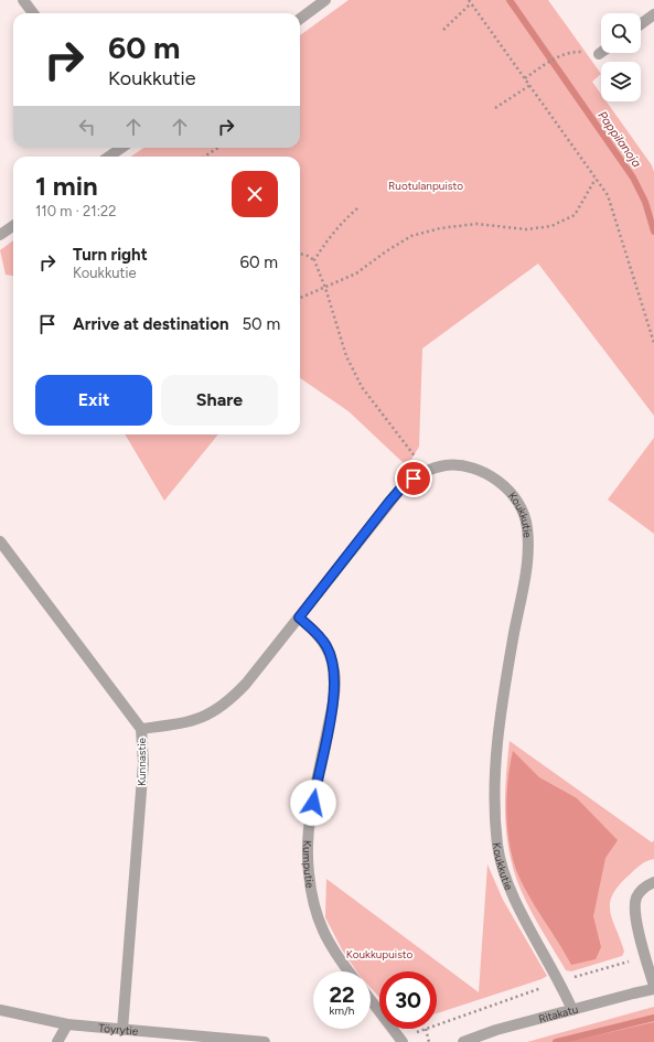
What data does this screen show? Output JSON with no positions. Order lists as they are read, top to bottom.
{
  "streets": {
    "street": [
      "Koukkutie",
      "Kunnastie",
      "Kumputie",
      "Ritakatu",
      "Töyrytie"
    ]
  },
  "crossings": [
    ["Koukkutie", "Kunnastie"],
    ["Koukkutie", "Kumputie"],
    ["Koukkutie", "Ritakatu"],
    ["Kunnastie", "Töyrytie"]
  ],
  "water": ["Pappilanoja"],
  "parks": ["Ruotulanpuisto", "Koukkupuisto"],
  "page": {
    "turn": ["60 m", "Koukkutie"],
    "heading": ["1 min", "110 m · 21:22"],
    "list": [
      {
        "name": "Turn right",
        "note": "Koukkutie",
        "value": "60 m"
      },
      {
        "name": "Arrive at destination",
        "value": "50 m"
      }
    ],
    "buttons": ["Exit", "Share"],
    "speed": "22 km/h",
    "limit": "30"
  }
}
